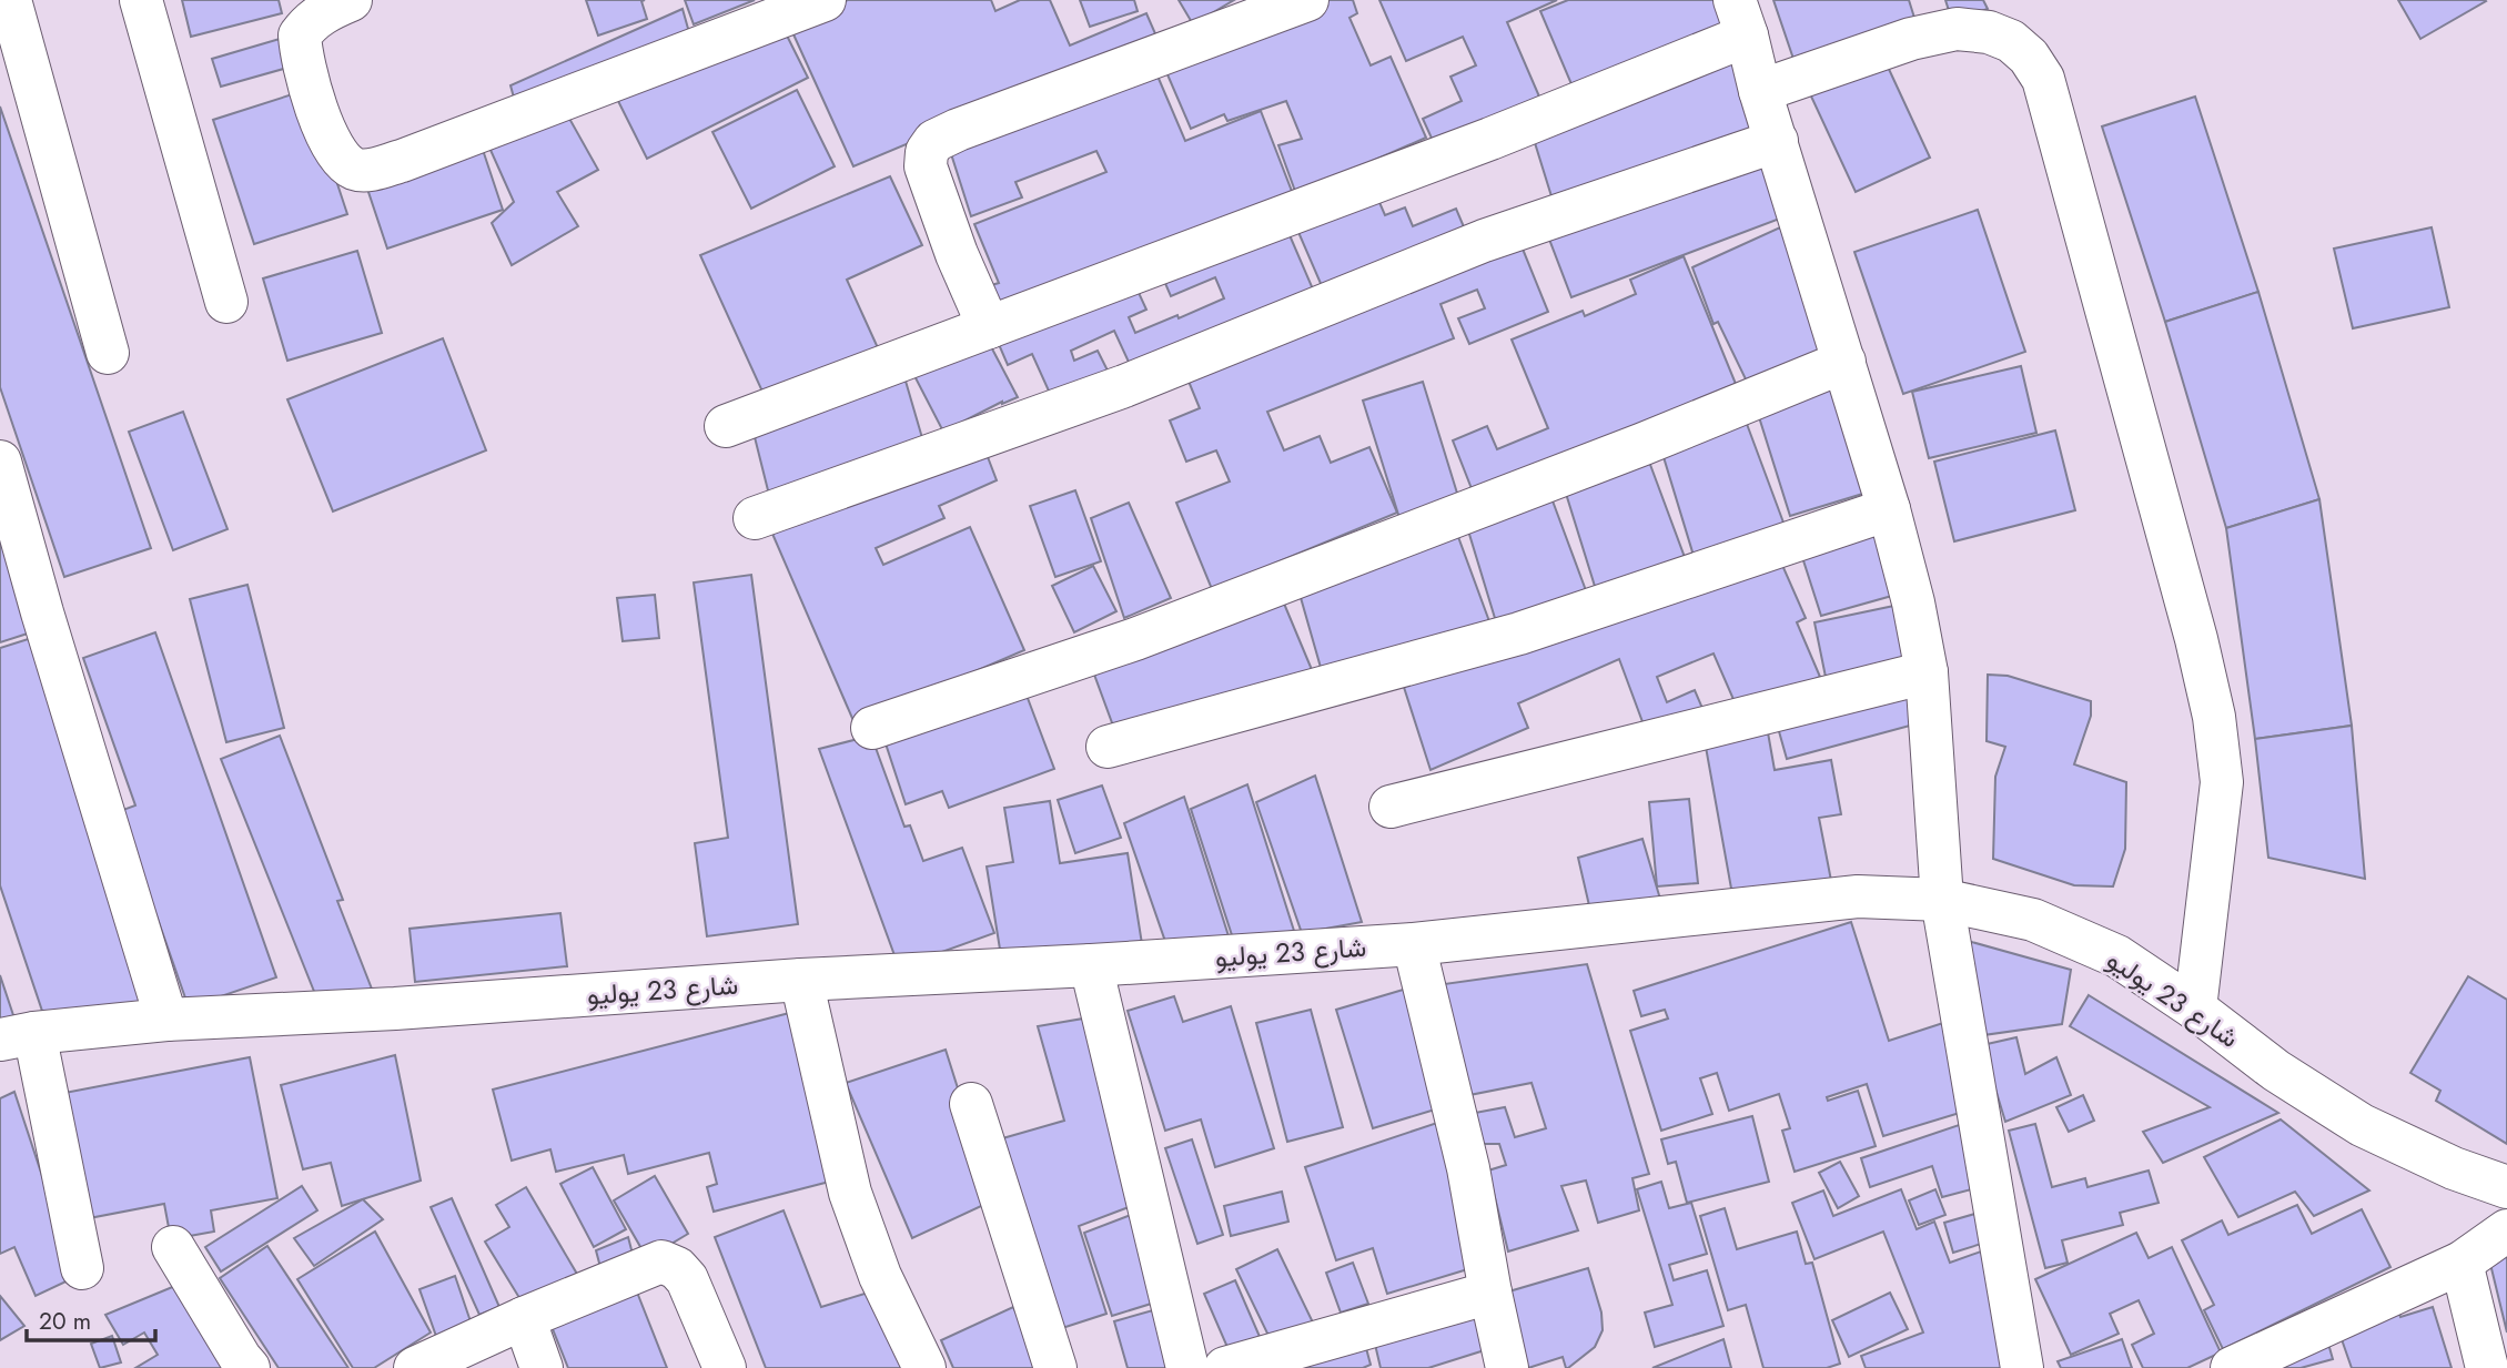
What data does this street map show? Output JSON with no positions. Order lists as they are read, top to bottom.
{
  "streets": {
    "street": ["شارع 23 يوليو"]
  },
  "scale_bar": "20 m"
}
